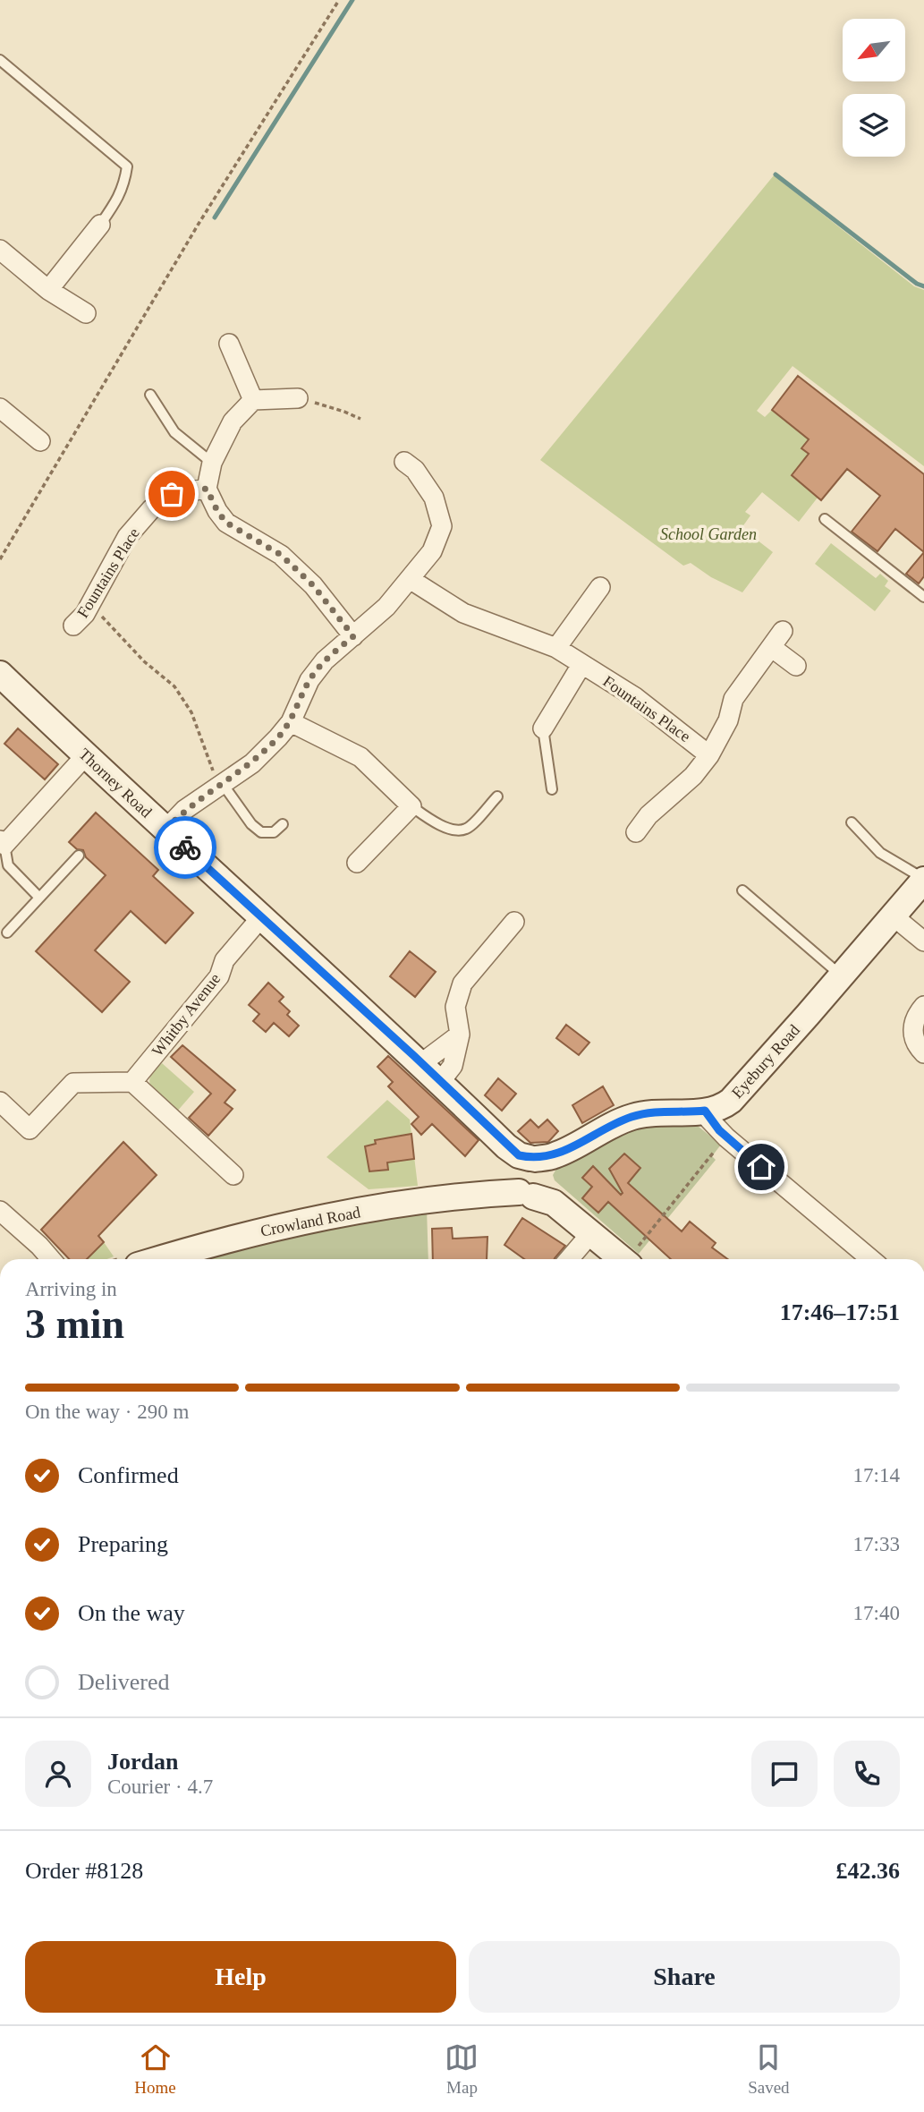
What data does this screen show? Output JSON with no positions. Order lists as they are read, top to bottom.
{
  "streets": {
    "street": [
      "Fountains Place",
      "Thorney Road",
      "Whitby Avenue",
      "Eyebury Road",
      "Crowland Road"
    ]
  },
  "crossings": [
    ["Thorney Road", "Whitby Avenue"],
    ["Thorney Road", "Eyebury Road"],
    ["Thorney Road", "Crowland Road"],
    ["Eyebury Road", "Crowland Road"]
  ],
  "parks": ["School Garden"],
  "north": "bottom left",
  "page": {
    "heading": ["3 min", "Arriving in", "17:46–17:51"],
    "panel": [
      "Jordan",
      "Courier · 4.7",
      "Order #8128",
      "£42.36"
    ],
    "bar": "On the way · 290 m",
    "list": [
      ["Confirmed", "17:14"],
      ["Preparing", "17:33"],
      ["On the way", "17:40"],
      "Delivered"
    ],
    "buttons": ["Help", "Share"],
    "tabs": ["Home", "Map", "Saved"]
  }
}
